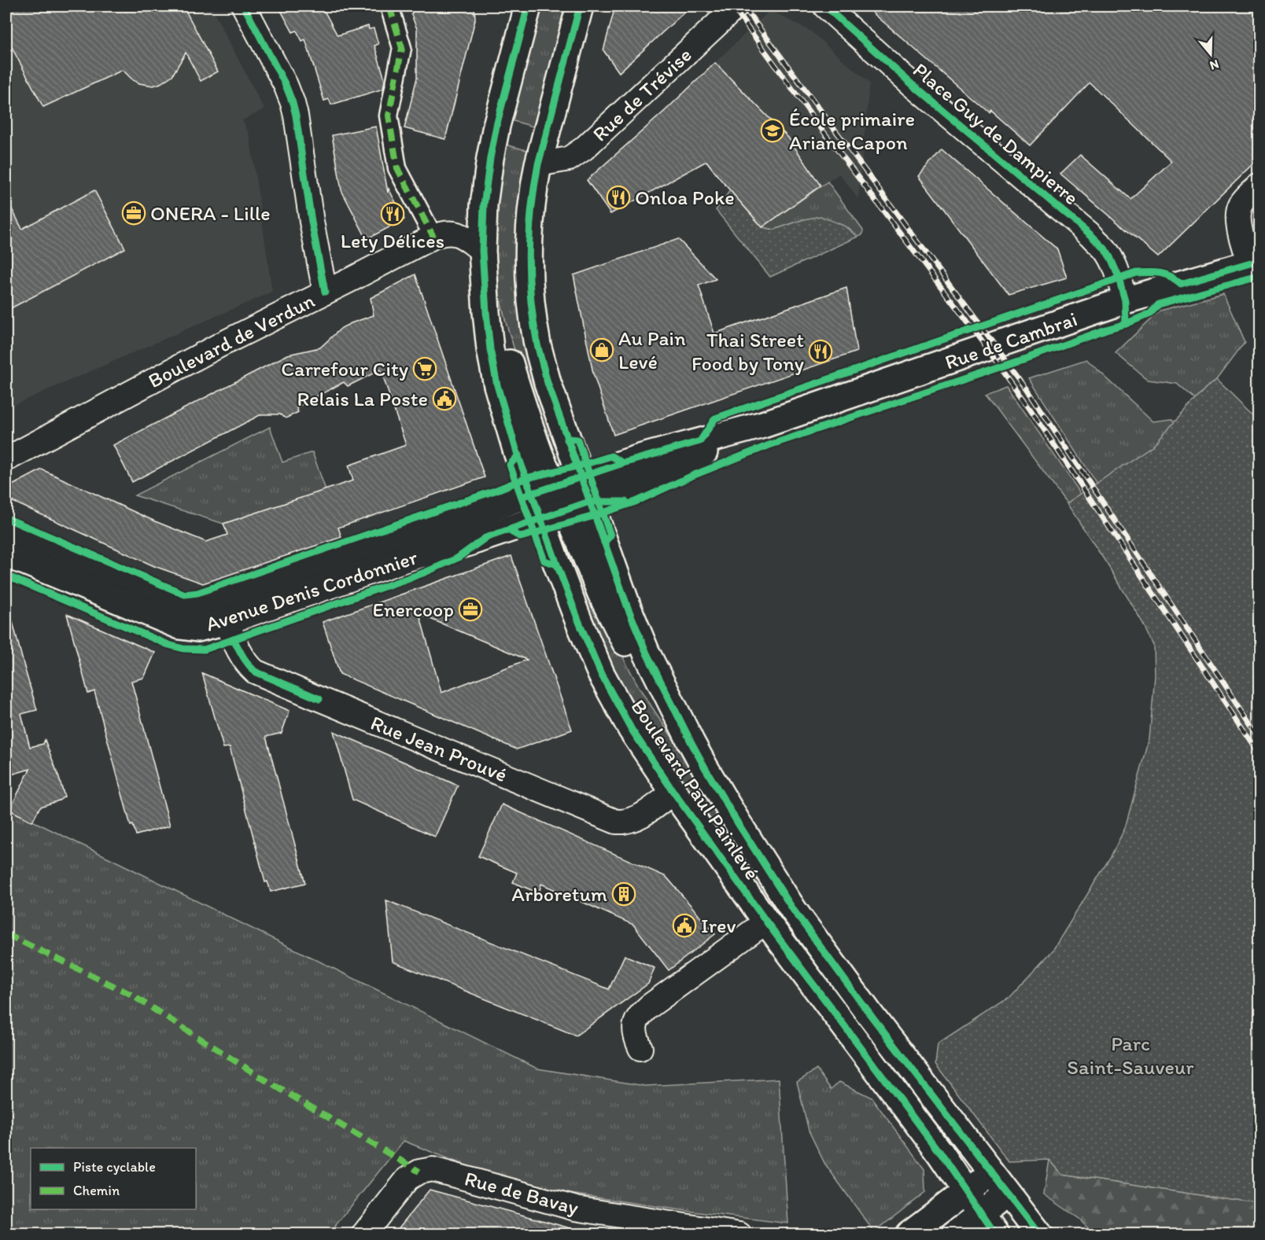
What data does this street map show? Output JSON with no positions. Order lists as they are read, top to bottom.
{
  "streets": {
    "main road": ["Rue de Cambrai", "Avenue Denis Cordonnier", "Boulevard Paul Painlevé"],
    "street": [
      "Rue de Trévise",
      "Place Guy de Dampierre",
      "Boulevard de Verdun",
      "Rue Jean Prouvé",
      "Rue de Bavay"
    ]
  },
  "crossings": [
    ["Place Guy de Dampierre", "Rue de Cambrai"],
    ["Boulevard de Verdun", "Boulevard Paul Painlevé"],
    ["Rue de Cambrai", "Avenue Denis Cordonnier"],
    ["Rue de Cambrai", "Boulevard Paul Painlevé"],
    ["Avenue Denis Cordonnier", "Rue Jean Prouvé"],
    ["Avenue Denis Cordonnier", "Boulevard Paul Painlevé"],
    ["Rue Jean Prouvé", "Boulevard Paul Painlevé"]
  ],
  "parks": ["Parc Saint-Sauveur"],
  "places": {
    "school or university": ["École primaire Ariane Capon"],
    "restaurant": ["Onloa Poke", "Lety Délices", "Thai Street Food by Tony"],
    "office": ["ONERA - Lille", "Enercoop"],
    "shop": ["Au Pain Levé"],
    "supermarket": ["Carrefour City"],
    "public building": ["Relais La Poste", "Irev"],
    "building": ["Arboretum"]
  },
  "legend": ["Piste cyclable", "Chemin"],
  "north": "bottom"
}
